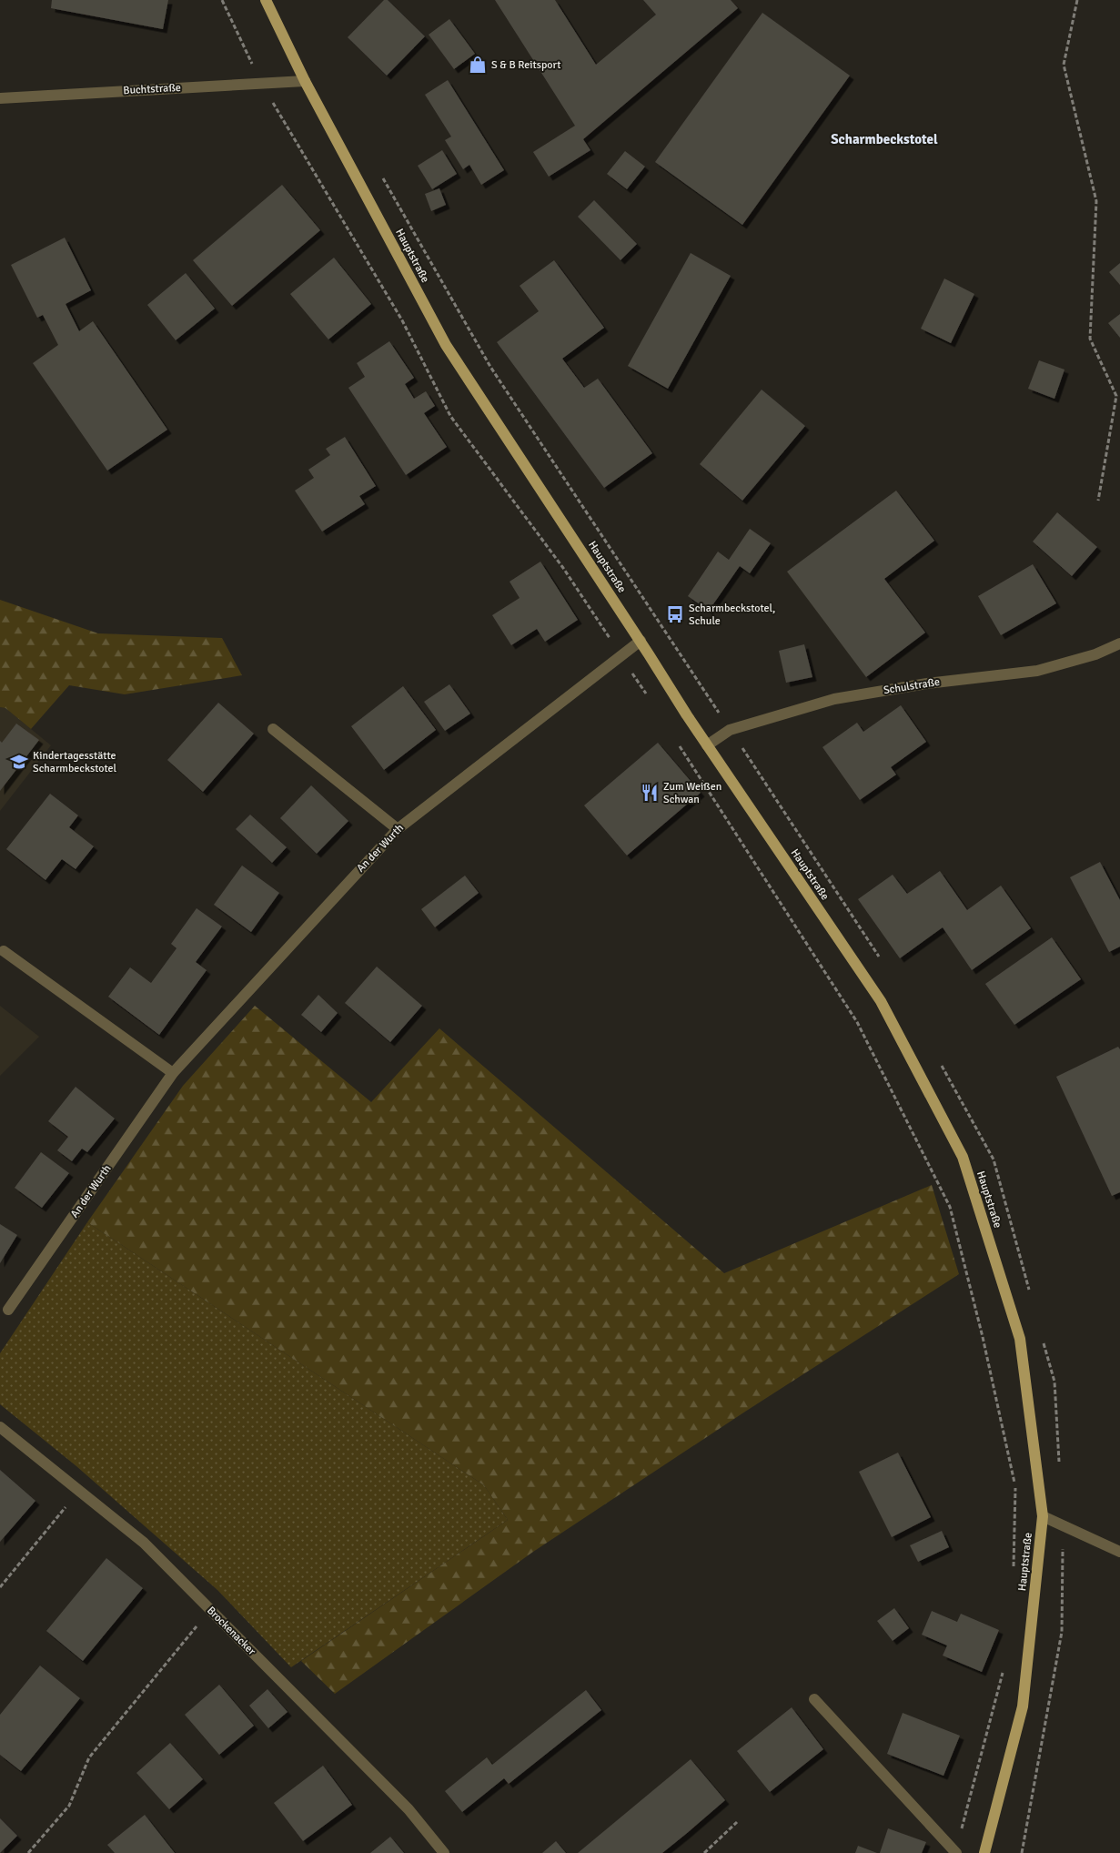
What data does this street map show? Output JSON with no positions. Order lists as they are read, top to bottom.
{
  "streets": {
    "main road": ["Hauptstraße"],
    "street": [
      "Buchtstraße",
      "Schulstraße",
      "An der Wurth",
      "Brockenacker"
    ]
  },
  "crossings": [
    ["Buchtstraße", "Hauptstraße"],
    ["Hauptstraße", "Schulstraße"],
    ["Hauptstraße", "An der Wurth"]
  ],
  "districts": ["Scharmbeckstotel"],
  "places": {
    "shop": ["S & B Reitsport"],
    "bus stop": ["Scharmbeckstotel, Schule"],
    "school or university": ["Kindertagesstätte Scharmbeckstotel"],
    "restaurant": ["Zum Weißen Schwan"]
  }
}
